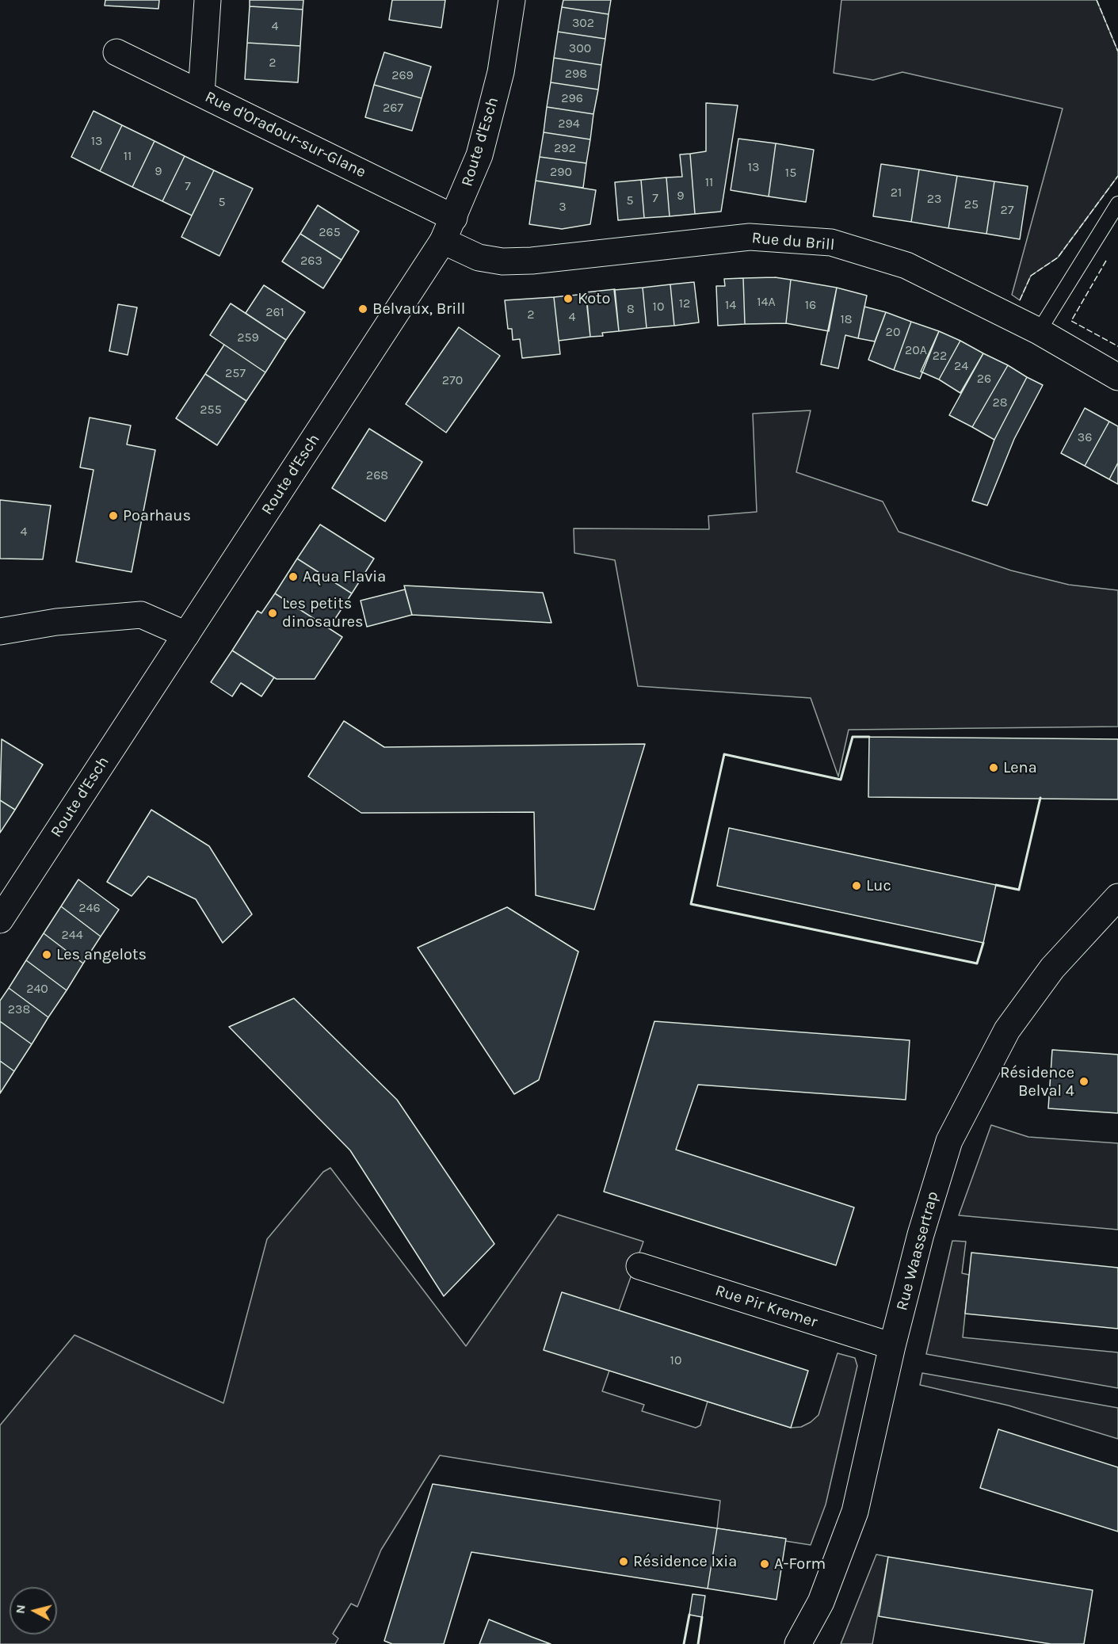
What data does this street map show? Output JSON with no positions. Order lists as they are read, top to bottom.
{
  "streets": {
    "street": [
      "Rue d'Oradour-sur-Glane",
      "Route d'Esch",
      "Rue du Brill",
      "Rue Waassertrap",
      "Rue Pir Kremer"
    ]
  },
  "crossings": [
    ["Rue d'Oradour-sur-Glane", "Route d'Esch"],
    ["Route d'Esch", "Rue du Brill"],
    ["Rue Waassertrap", "Rue Pir Kremer"]
  ],
  "places": [
    "Koto",
    "Belvaux, Brill",
    "Poarhaus",
    "Aqua Flavia",
    "Les petits dinosaures",
    "Lena",
    "Luc",
    "Les angelots",
    "Résidence Belval 4",
    "Résidence Ixia",
    "A-Form"
  ],
  "house_numbers": [
    "302",
    "4",
    "300",
    "2",
    "298",
    "269",
    "296",
    "267",
    "294",
    "13",
    "292",
    "11",
    "13",
    "9",
    "290",
    "15",
    "11",
    "7",
    "21",
    "9",
    "7",
    "23",
    "5",
    "5",
    "25",
    "3",
    "27",
    "265",
    "263",
    "14A",
    "12",
    "14",
    "16",
    "10",
    "8",
    "261",
    "2",
    "4",
    "18",
    "20",
    "259",
    "20A",
    "22",
    "24",
    "257",
    "26",
    "270",
    "28",
    "255",
    "36",
    "268",
    "4",
    "246",
    "244",
    "240",
    "238",
    "10"
  ],
  "north": "left"
}
